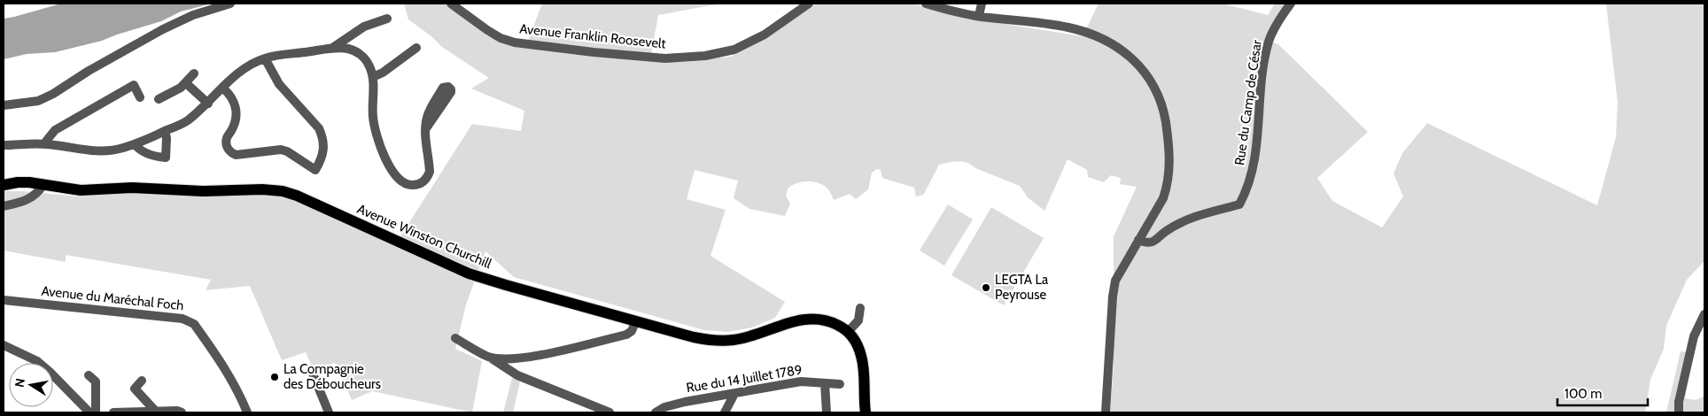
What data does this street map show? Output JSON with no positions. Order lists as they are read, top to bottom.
{
  "streets": {
    "main road": ["Avenue Winston Churchill"],
    "street": [
      "Avenue Franklin Roosevelt",
      "Rue du Camp de César",
      "Avenue du Maréchal Foch",
      "Rue du 14 Juillet 1789"
    ]
  },
  "places": ["LEGTA La Peyrouse", "La Compagnie des Déboucheurs"],
  "scale_bar": "100 m",
  "north": "left"
}
